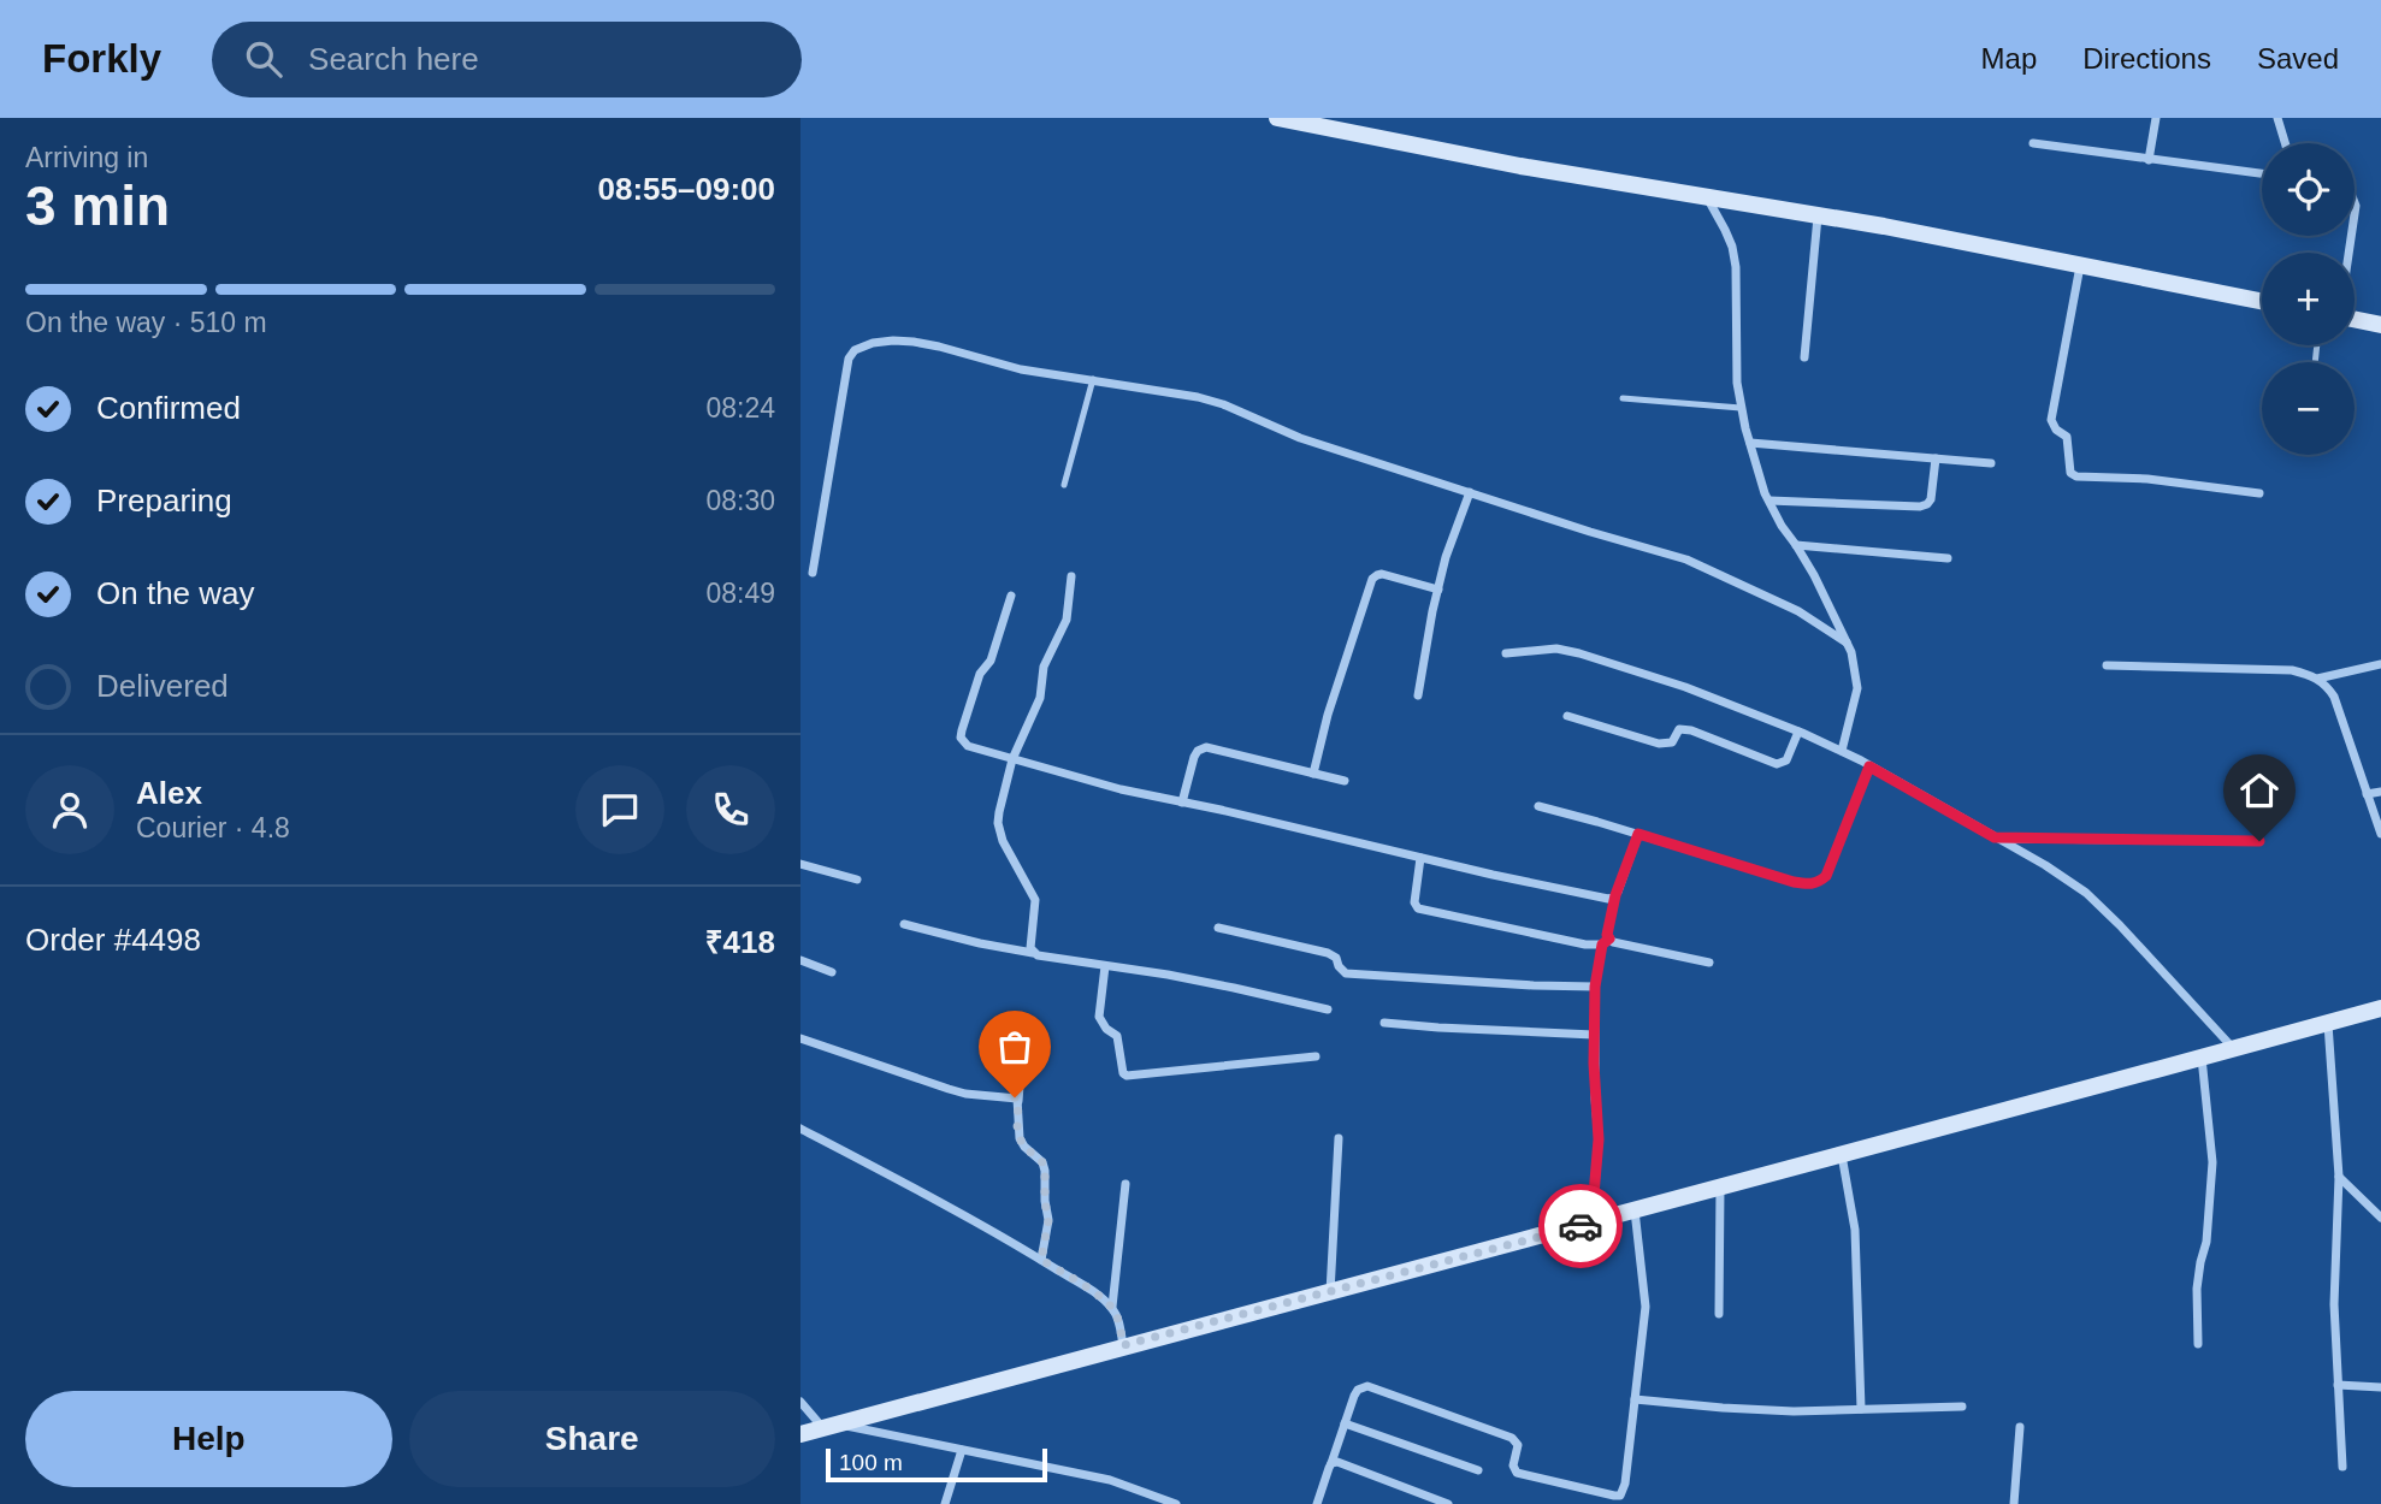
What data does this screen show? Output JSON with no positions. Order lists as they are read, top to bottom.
{
  "scale_bar": "100 m",
  "page": {
    "header": "Forkly",
    "search": "Search here",
    "nav": ["Map", "Directions", "Saved"],
    "heading": ["3 min", "Arriving in", "08:55–09:00"],
    "panel": [
      "Alex",
      "Courier · 4.8",
      "Order #4498",
      "₹418"
    ],
    "map_buttons": ["+", "−"],
    "bar": "On the way · 510 m",
    "list": [
      ["Confirmed", "08:24"],
      ["Preparing", "08:30"],
      ["On the way", "08:49"],
      "Delivered"
    ],
    "buttons": ["Help", "Share"],
    "scale": "100 m"
  }
}
